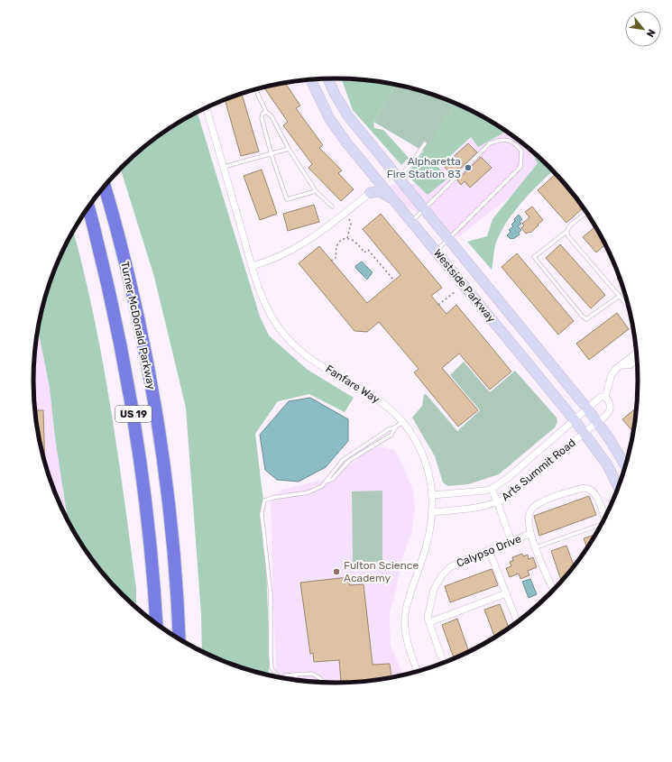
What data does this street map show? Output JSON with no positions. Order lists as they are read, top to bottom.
{
  "streets": {
    "highway": ["Turner McDonald Parkway", "US 19"],
    "main road": ["Westside Parkway"],
    "street": ["Fanfare Way", "Arts Summit Road", "Calypso Drive"]
  },
  "crossings": [
    ["Westside Parkway", "Arts Summit Road"],
    ["Fanfare Way", "Arts Summit Road"]
  ],
  "places": ["Alpharetta Fire Station 83", "Fulton Science Academy"],
  "north": "bottom right"
}
